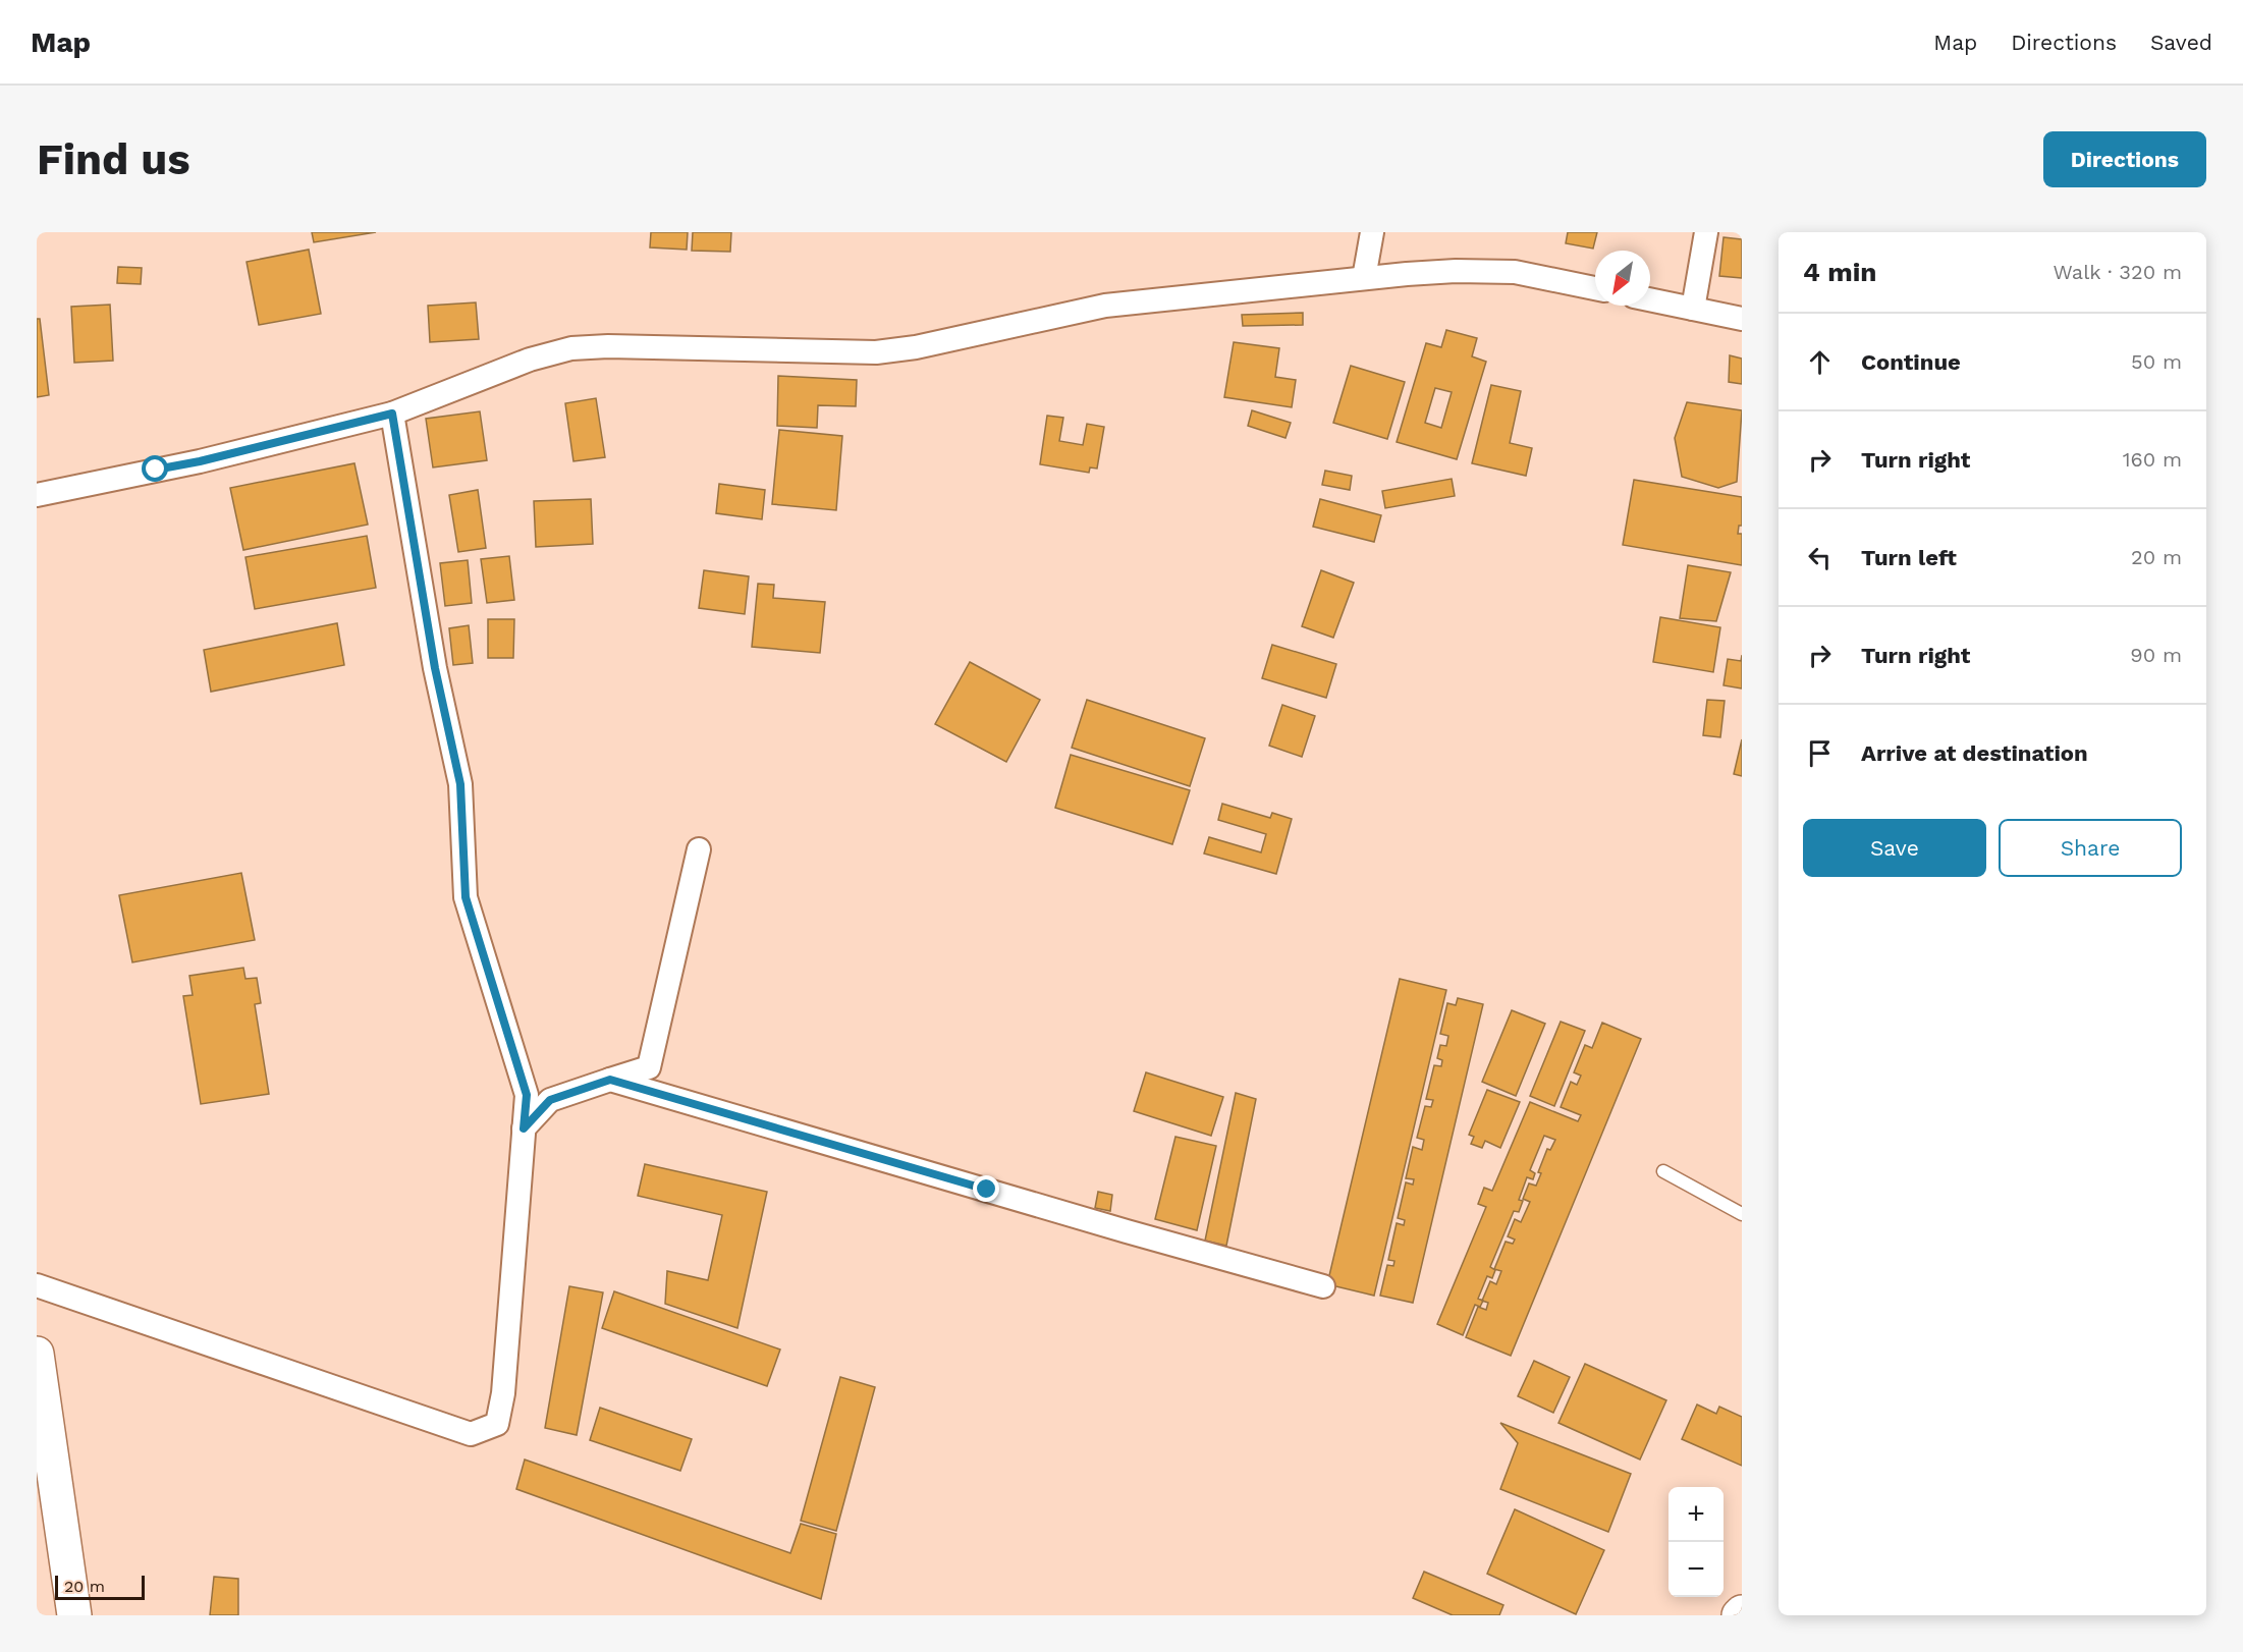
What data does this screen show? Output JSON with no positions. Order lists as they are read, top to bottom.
{
  "scale_bar": "20 m",
  "north": "bottom left",
  "page": {
    "header": "Map",
    "nav": ["Map", "Directions", "Saved"],
    "buttons": [
      "Directions",
      ["Save", "Share"]
    ],
    "title": "Find us",
    "heading": ["4 min", "Walk · 320 m"],
    "list": [
      ["Continue", "50 m"],
      ["Turn right", "160 m"],
      ["Turn left", "20 m"],
      ["Turn right", "90 m"],
      "Arrive at destination"
    ],
    "map_buttons": ["+", "−"],
    "scale": "20 m"
  }
}
